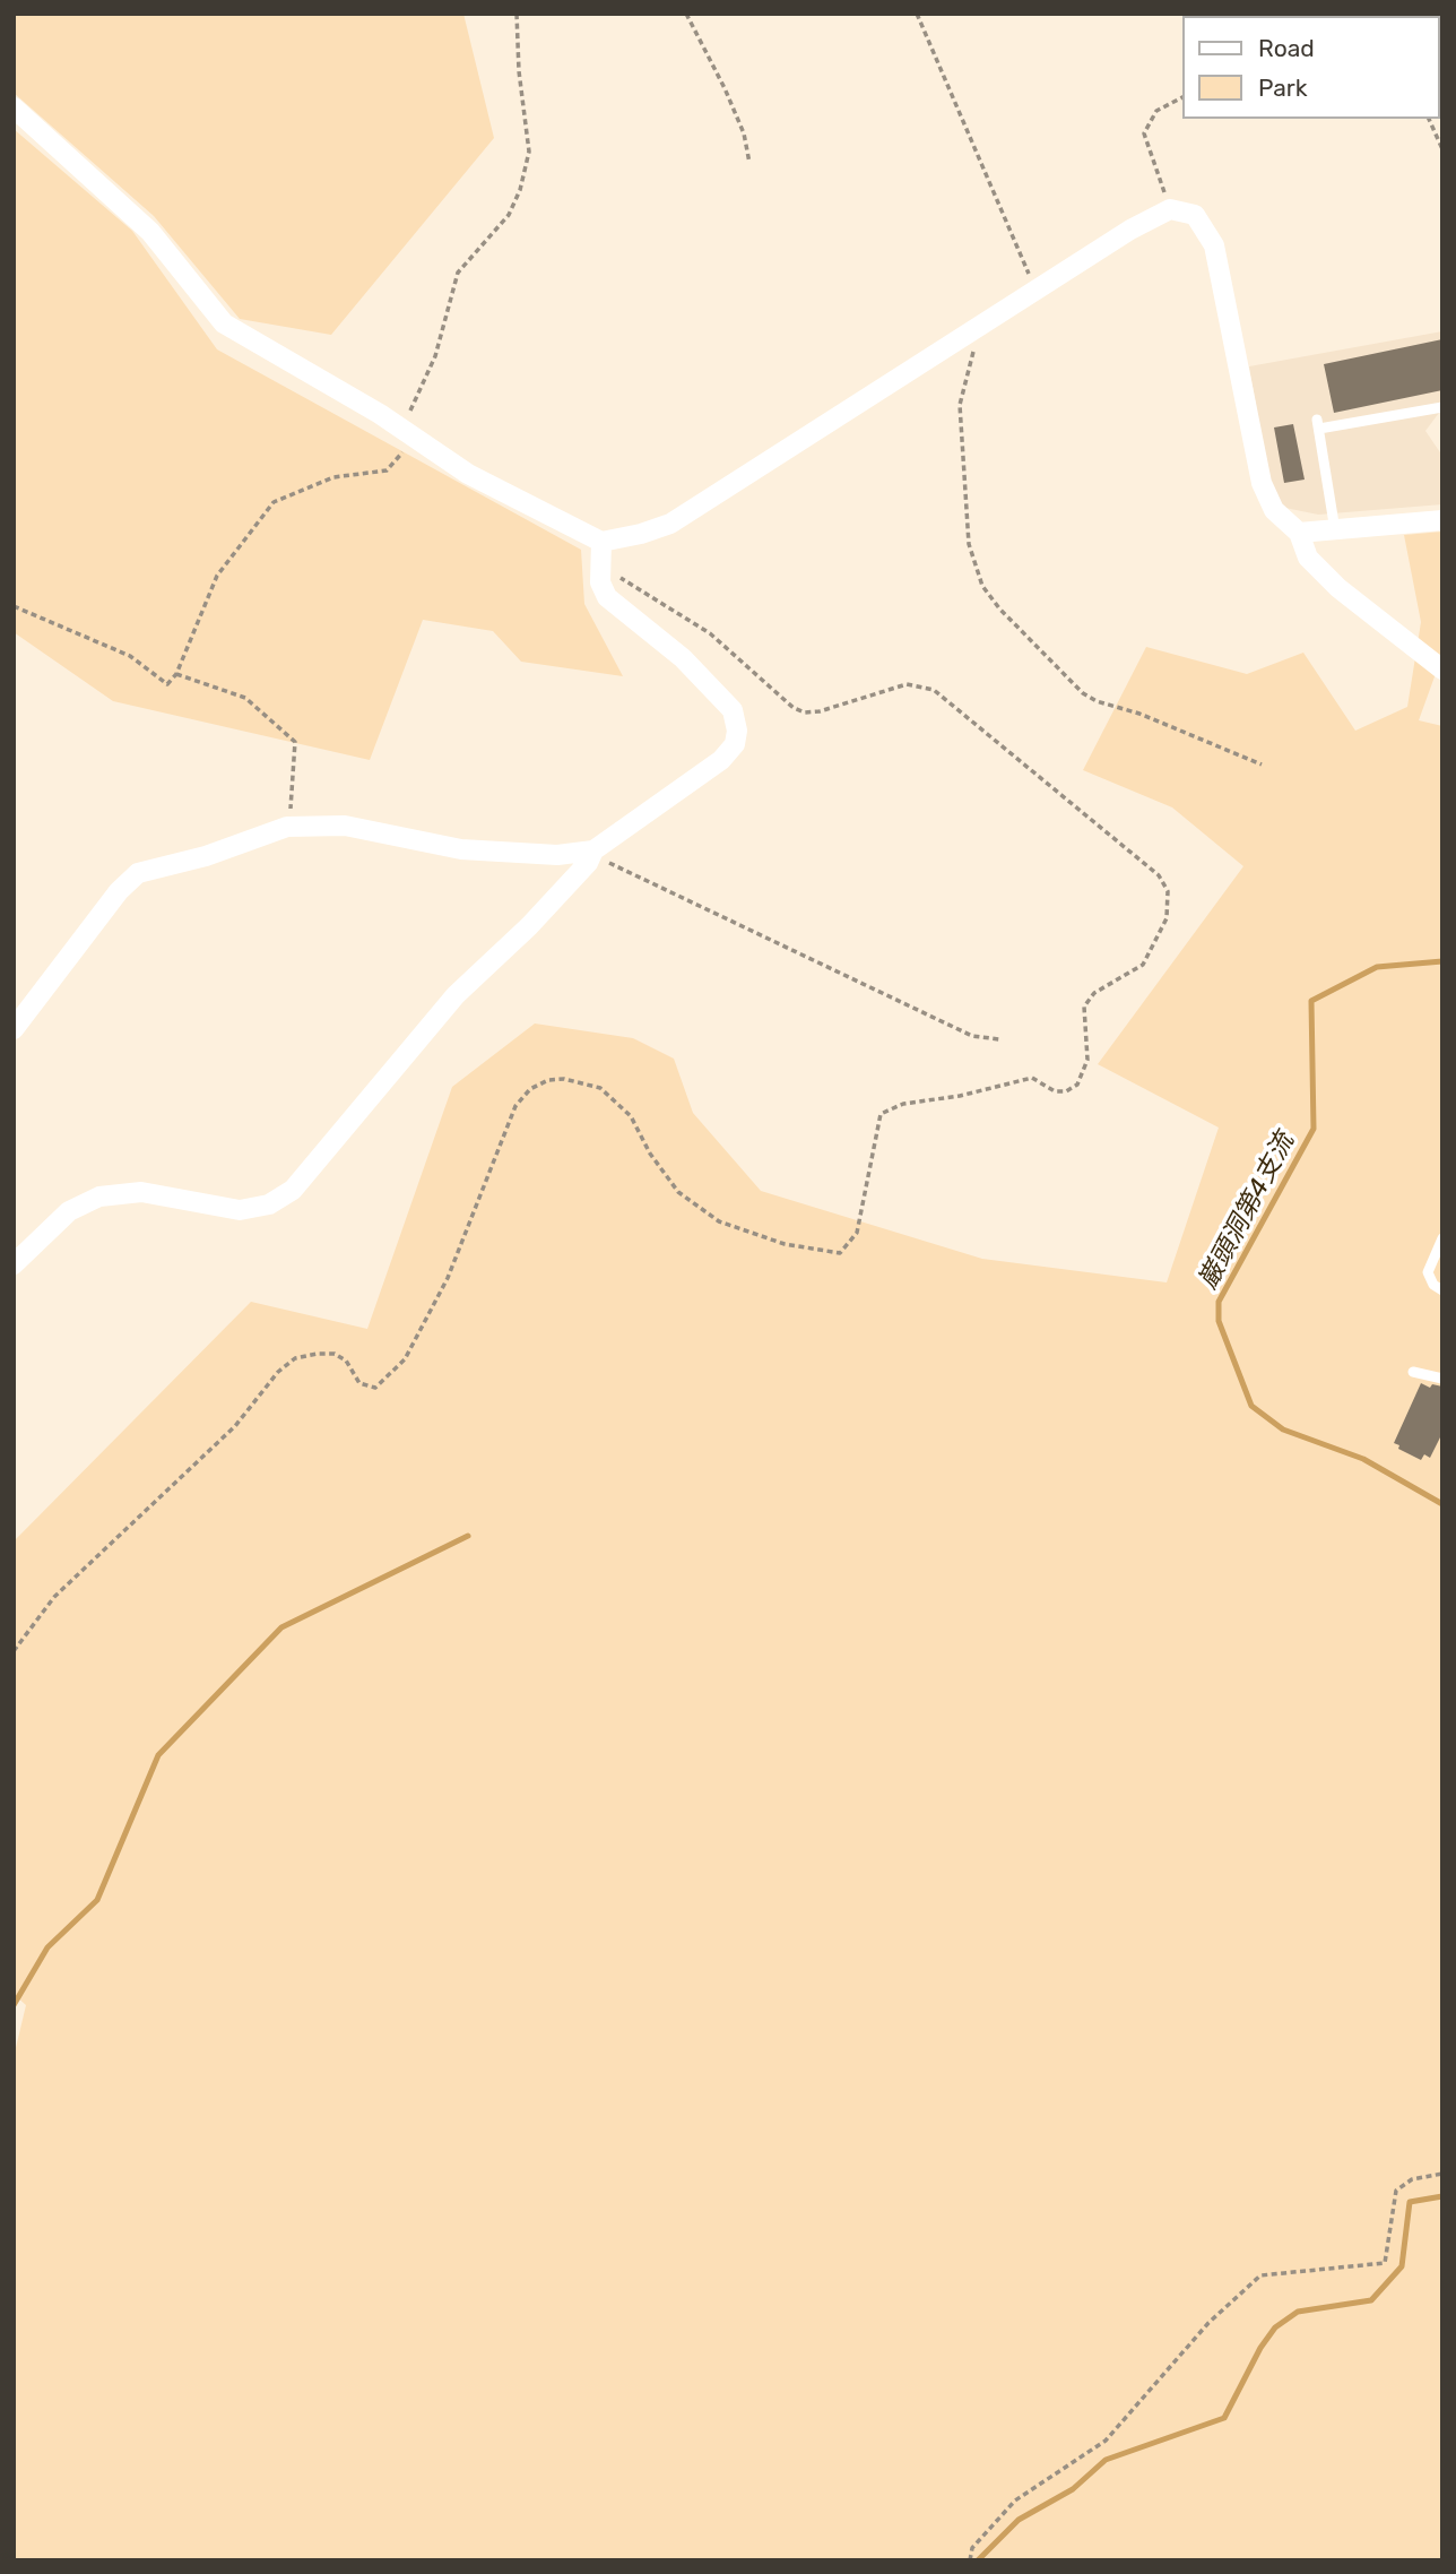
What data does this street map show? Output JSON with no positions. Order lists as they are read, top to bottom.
{
  "water": ["巌頭洞第4支流"],
  "legend": ["Road", "Park"]
}
